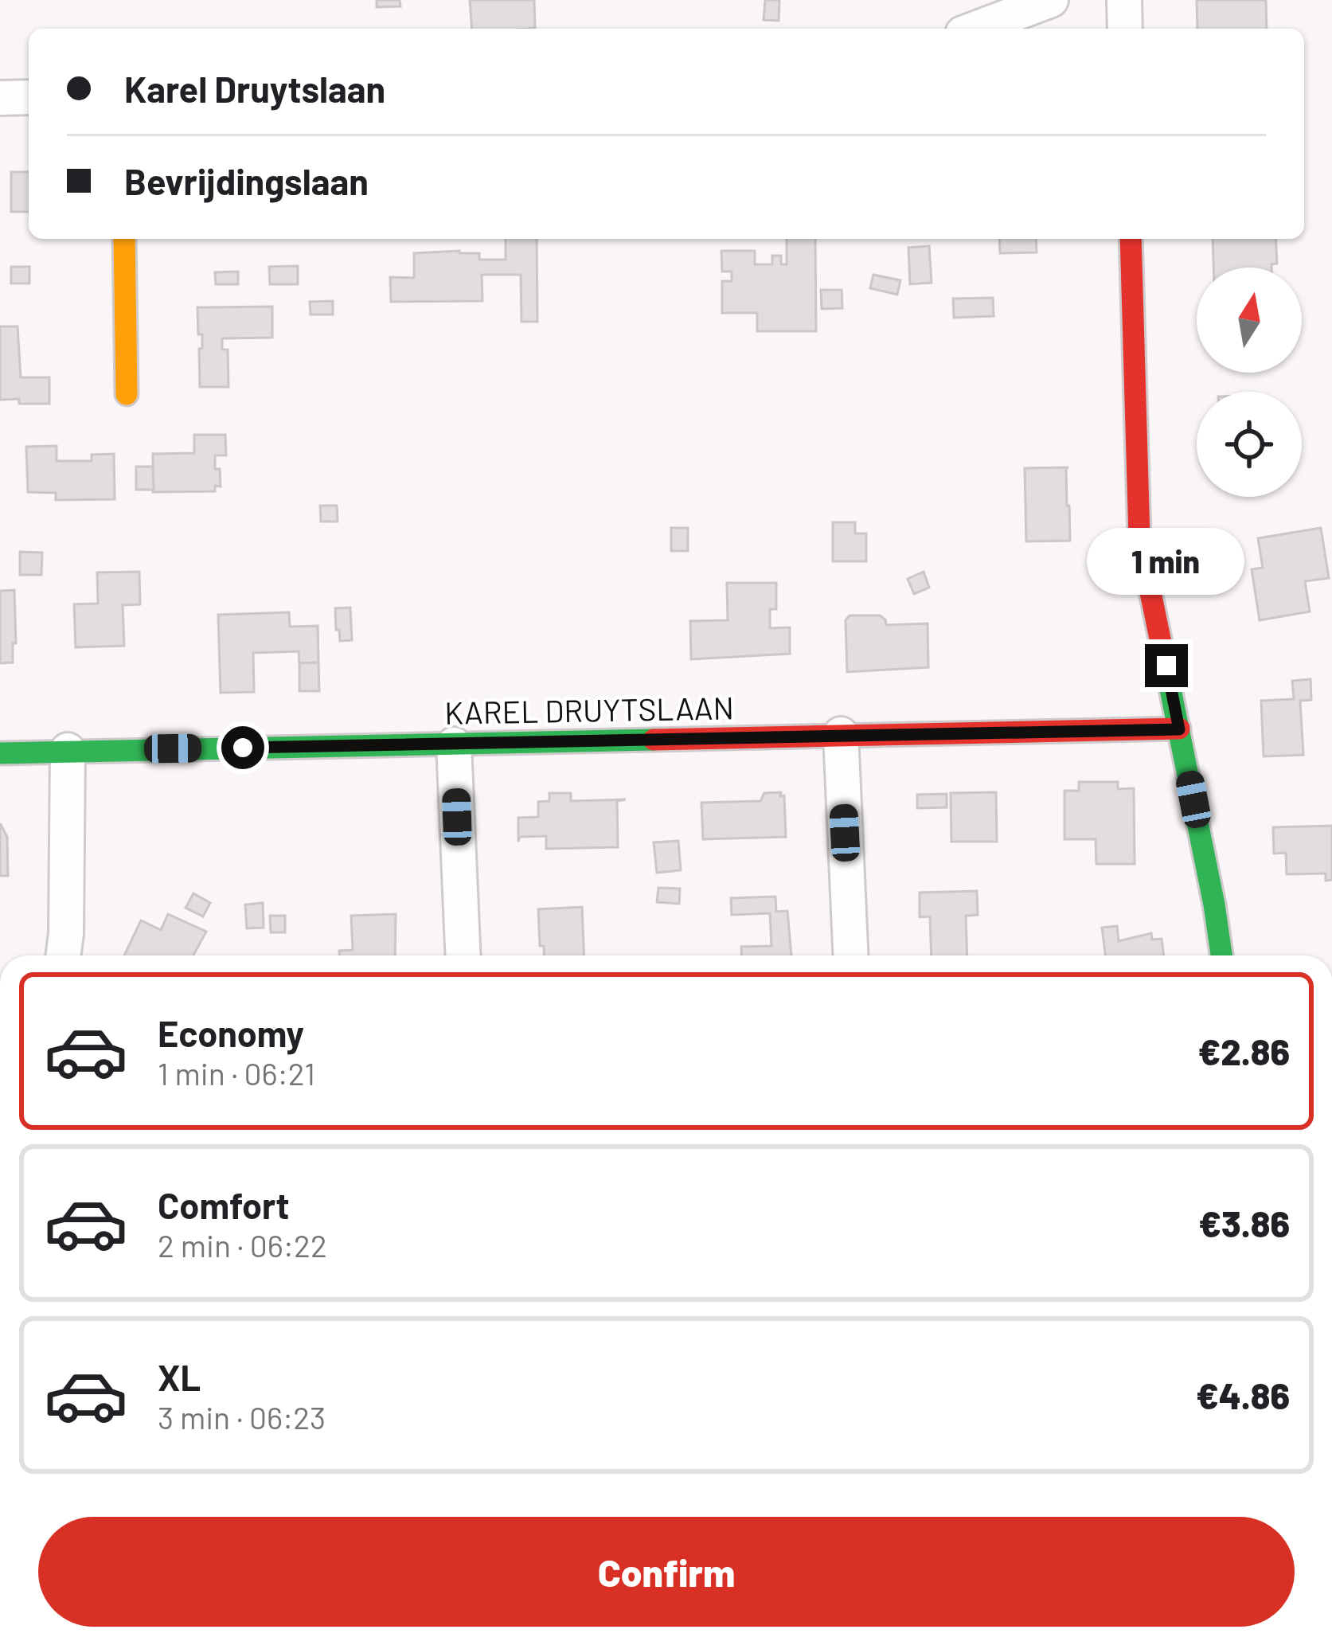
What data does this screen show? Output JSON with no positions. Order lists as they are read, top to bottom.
{
  "streets": {
    "street": ["KAREL DRUYTSLAAN"]
  },
  "north": "top",
  "page": {
    "banner": ["Karel Druytslaan", "Bevrijdingslaan"],
    "bubble": "1 min",
    "list": [
      {
        "name": "Economy",
        "note": "1 min · 06:21",
        "value": "€2.86"
      },
      {
        "name": "Comfort",
        "note": "2 min · 06:22",
        "value": "€3.86"
      },
      {
        "name": "XL",
        "note": "3 min · 06:23",
        "value": "€4.86"
      }
    ],
    "buttons": "Confirm"
  }
}
